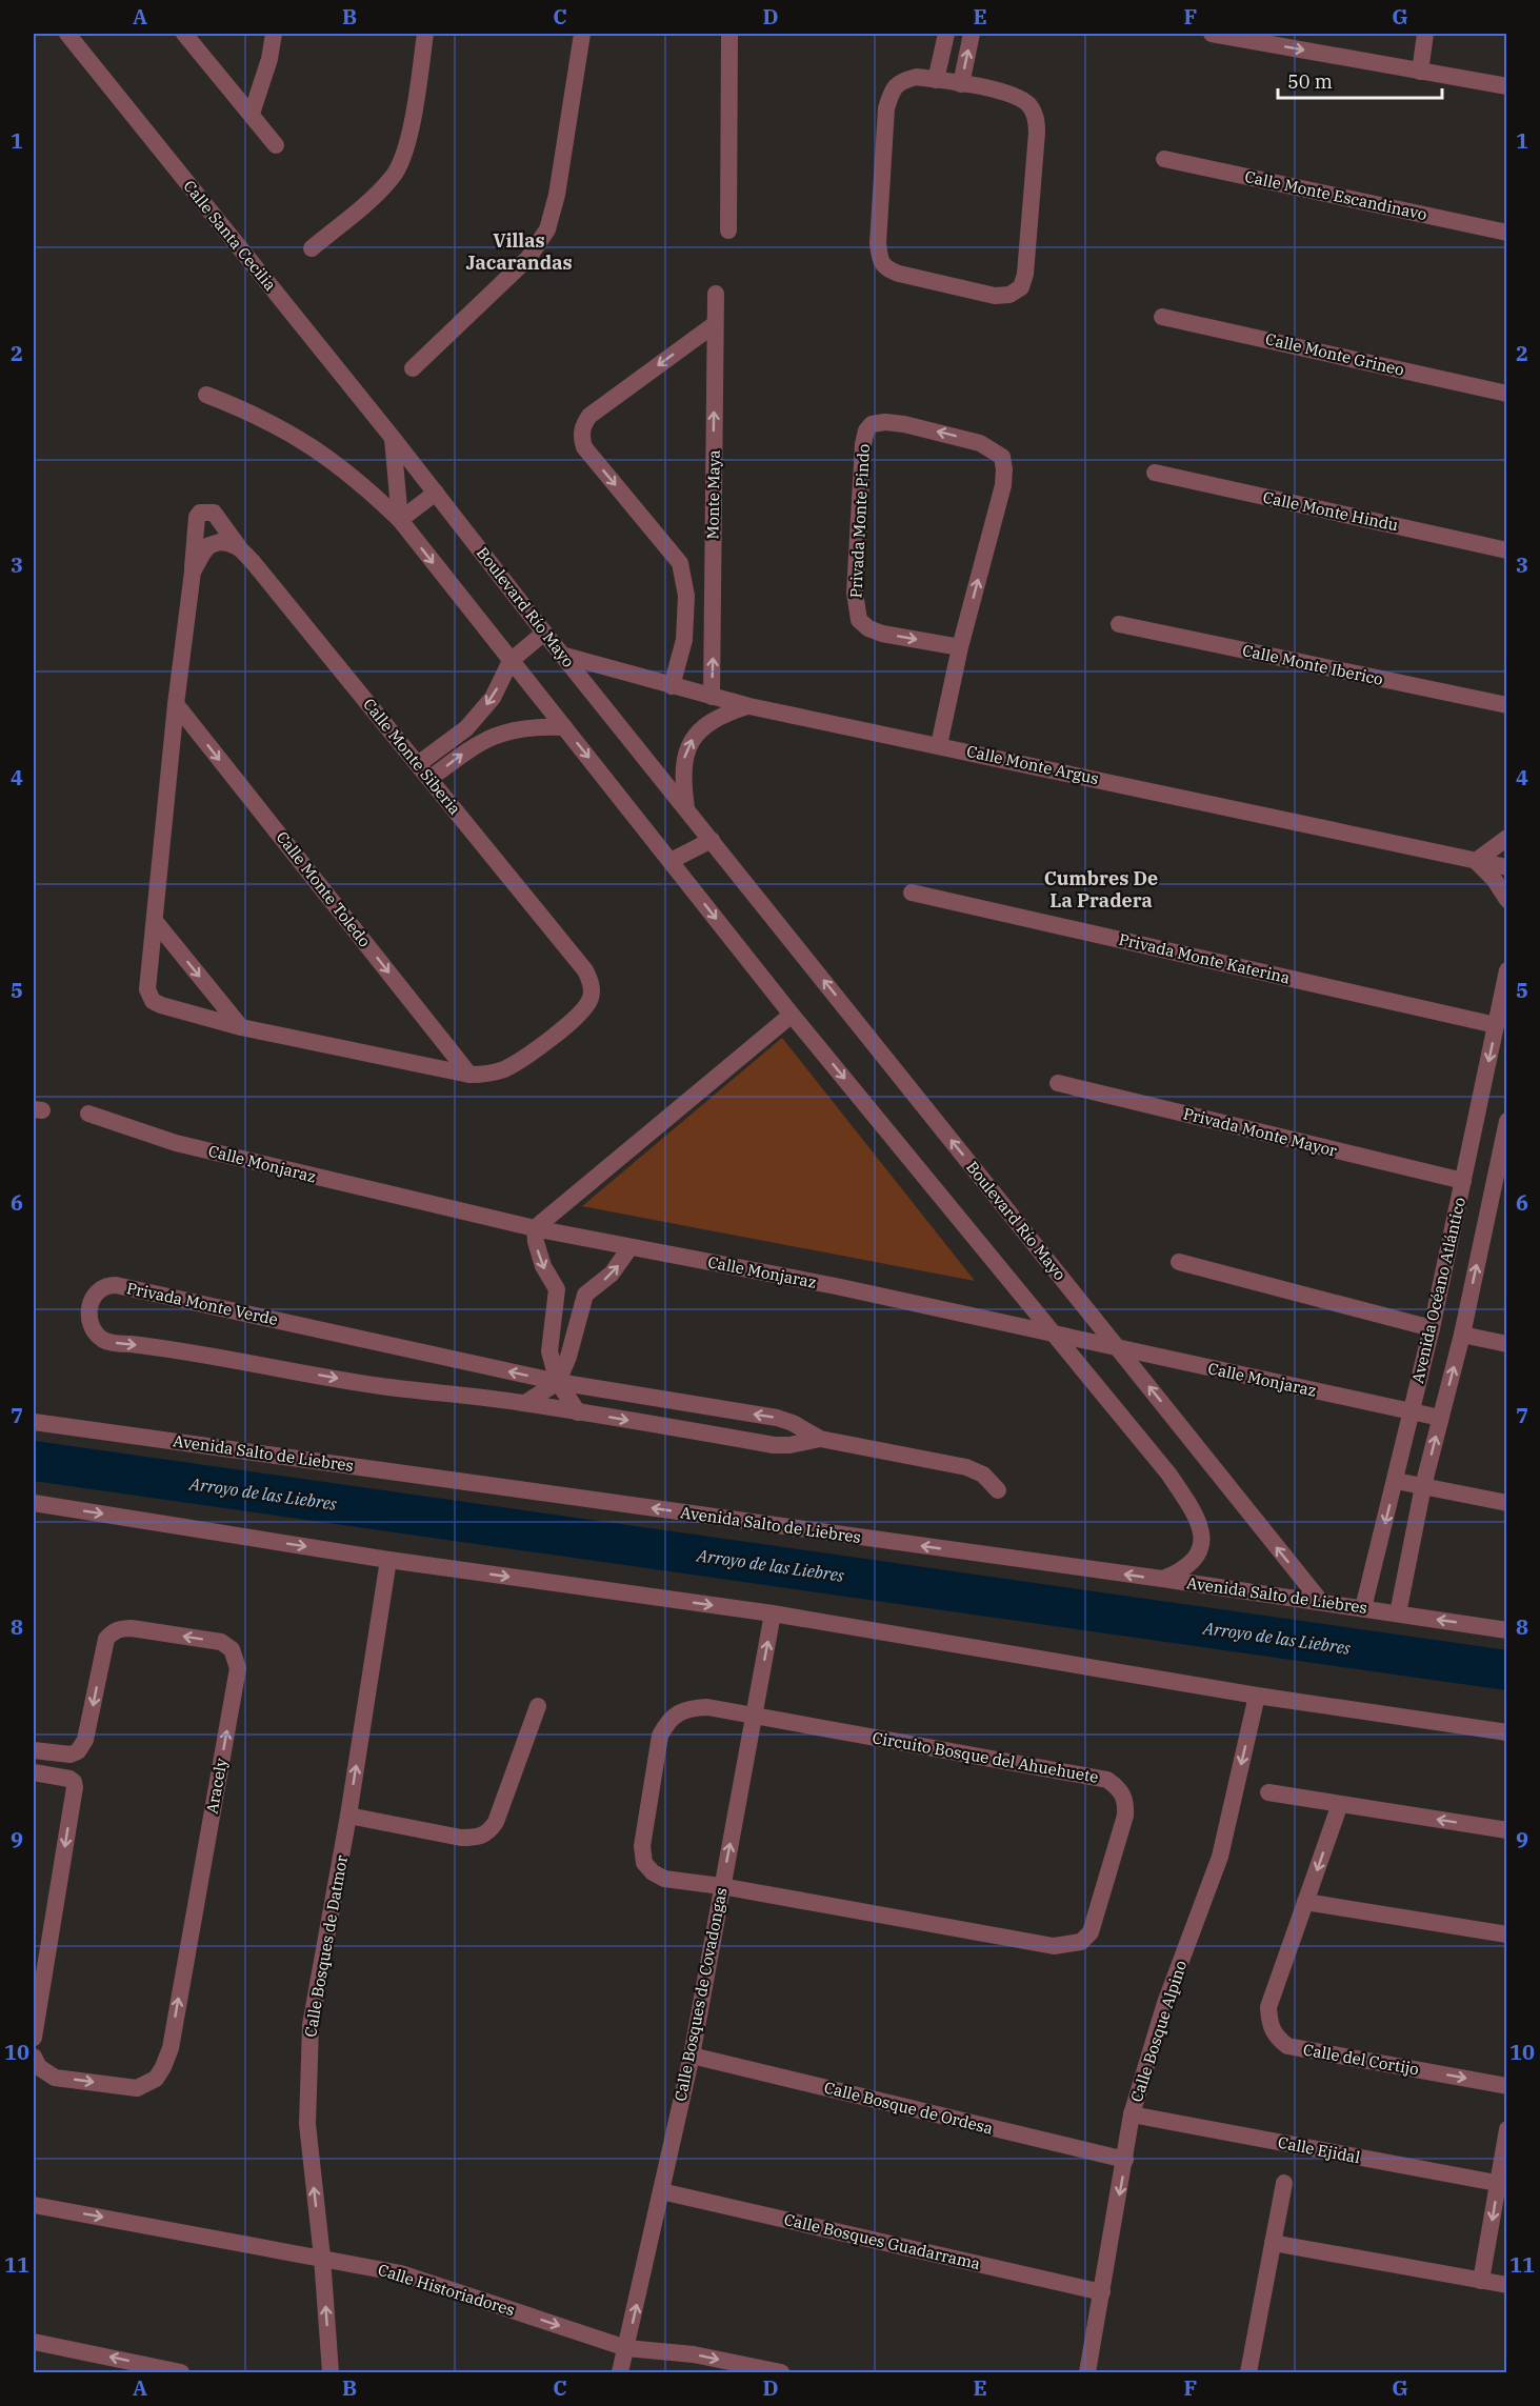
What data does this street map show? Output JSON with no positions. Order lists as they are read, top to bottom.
{
  "streets": {
    "street": [
      "Calle Monte Escandinavo",
      "Calle Santa Cecilia",
      "Calle Monte Grineo",
      "Monte Maya",
      "Calle Monte Hindu",
      "Privada Monte Pindo",
      "Boulevard Río Mayo",
      "Calle Monte Iberico",
      "Calle Monte Siberia",
      "Calle Monte Argus",
      "Calle Monte Toledo",
      "Privada Monte Katerina",
      "Privada Monte Mayor",
      "Calle Monjaraz",
      "Avenida Océano Atlántico",
      "Privada Monte Verde",
      "Avenida Salto de Liebres",
      "Circuito Bosque del Ahuehuete",
      "Aracely",
      "Calle Bosques de Datmor",
      "Calle Bosques de Covadongas",
      "Calle Bosque Alpino",
      "Calle del Cortijo",
      "Calle Bosque de Ordesa",
      "Calle Ejidal",
      "Calle Bosques Guadarrama",
      "Calle Historiadores"
    ]
  },
  "crossings": [
    ["Calle Santa Cecilia", "Boulevard Río Mayo"],
    ["Monte Maya", "Calle Monte Argus"],
    ["Privada Monte Pindo", "Calle Monte Argus"],
    ["Boulevard Río Mayo", "Calle Monte Argus"],
    ["Boulevard Río Mayo", "Calle Monjaraz"],
    ["Boulevard Río Mayo", "Avenida Salto de Liebres"],
    ["Calle Monte Siberia", "Calle Monte Toledo"],
    ["Privada Monte Katerina", "Avenida Océano Atlántico"],
    ["Privada Monte Mayor", "Avenida Océano Atlántico"],
    ["Calle Monjaraz", "Avenida Océano Atlántico"],
    ["Avenida Océano Atlántico", "Avenida Salto de Liebres"],
    ["Circuito Bosque del Ahuehuete", "Calle Bosques de Covadongas"],
    ["Calle Bosques de Datmor", "Calle Historiadores"],
    ["Calle Bosques de Covadongas", "Calle Bosque de Ordesa"],
    ["Calle Bosques de Covadongas", "Calle Bosques Guadarrama"],
    ["Calle Bosques de Covadongas", "Calle Historiadores"],
    ["Calle Bosque Alpino", "Calle Bosque de Ordesa"],
    ["Calle Bosque Alpino", "Calle Ejidal"],
    ["Calle Bosque Alpino", "Calle Bosques Guadarrama"]
  ],
  "one_way": [
    "Monte Maya",
    "Calle Monte Toledo",
    "Calle Bosques de Datmor",
    "Calle Bosques de Covadongas",
    "Calle Bosque Alpino",
    "Calle Historiadores"
  ],
  "districts": ["Villas Jacarandas", "Cumbres De La Pradera"],
  "water": ["Arroyo de las Liebres"],
  "scale_bar": "50 m",
  "grid": {
    "columns": [
      "A",
      "B",
      "C",
      "D",
      "E",
      "F",
      "G"
    ],
    "rows": [
      "1",
      "2",
      "3",
      "4",
      "5",
      "6",
      "7",
      "8",
      "9",
      "10",
      "11"
    ]
  }
}
